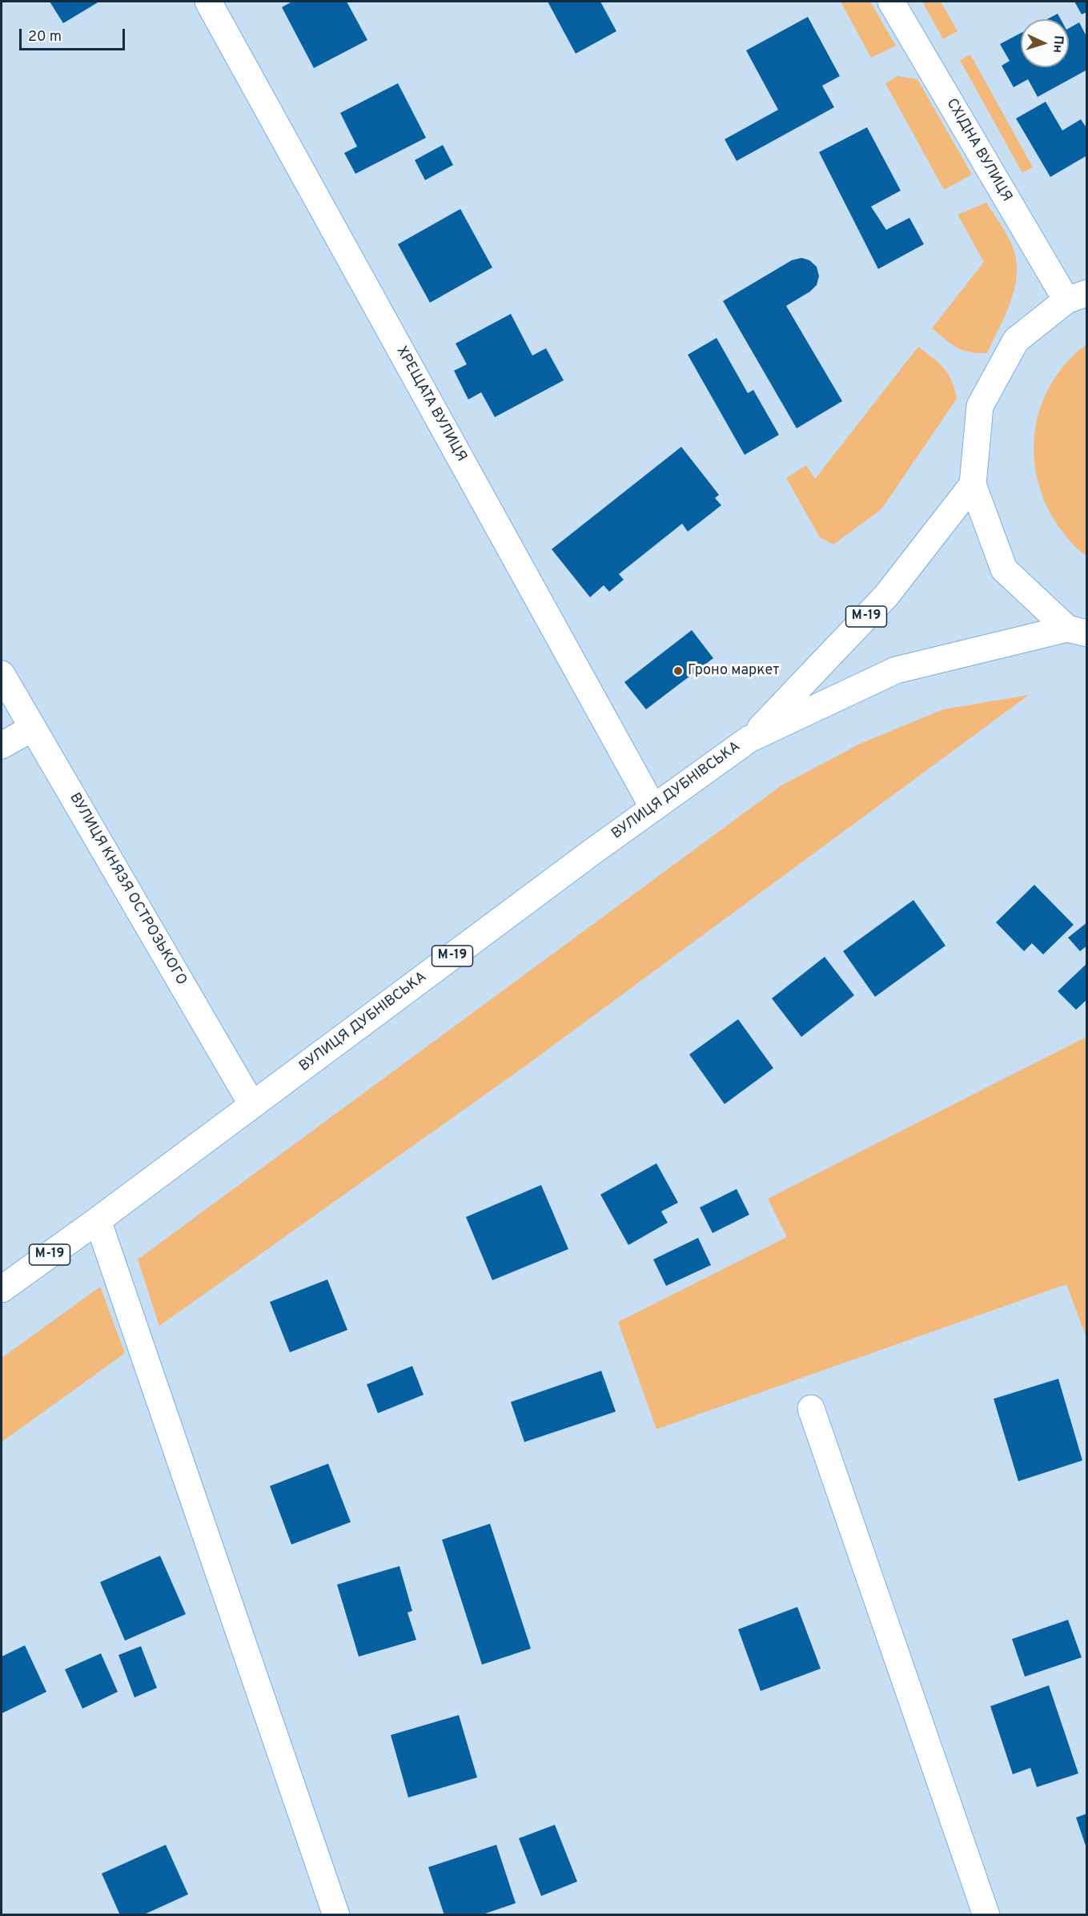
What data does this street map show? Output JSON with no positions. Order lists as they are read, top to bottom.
{
  "streets": {
    "main road": [
      "СХІДНА ВУЛИЦЯ",
      "ХРЕЩАТА ВУЛИЦЯ",
      "М-19",
      "ВУЛИЦЯ ДУБНІВСЬКА",
      "ВУЛИЦЯ КНЯЗЯ ОСТРОЗЬКОГО"
    ]
  },
  "crossings": [
    ["СХІДНА ВУЛИЦЯ", "М-19"],
    ["ХРЕЩАТА ВУЛИЦЯ", "ВУЛИЦЯ ДУБНІВСЬКА"],
    ["М-19", "ВУЛИЦЯ ДУБНІВСЬКА"],
    ["ВУЛИЦЯ ДУБНІВСЬКА", "ВУЛИЦЯ КНЯЗЯ ОСТРОЗЬКОГО"]
  ],
  "places": ["Гроно маркет"],
  "scale_bar": "20 m",
  "north": "right"
}
